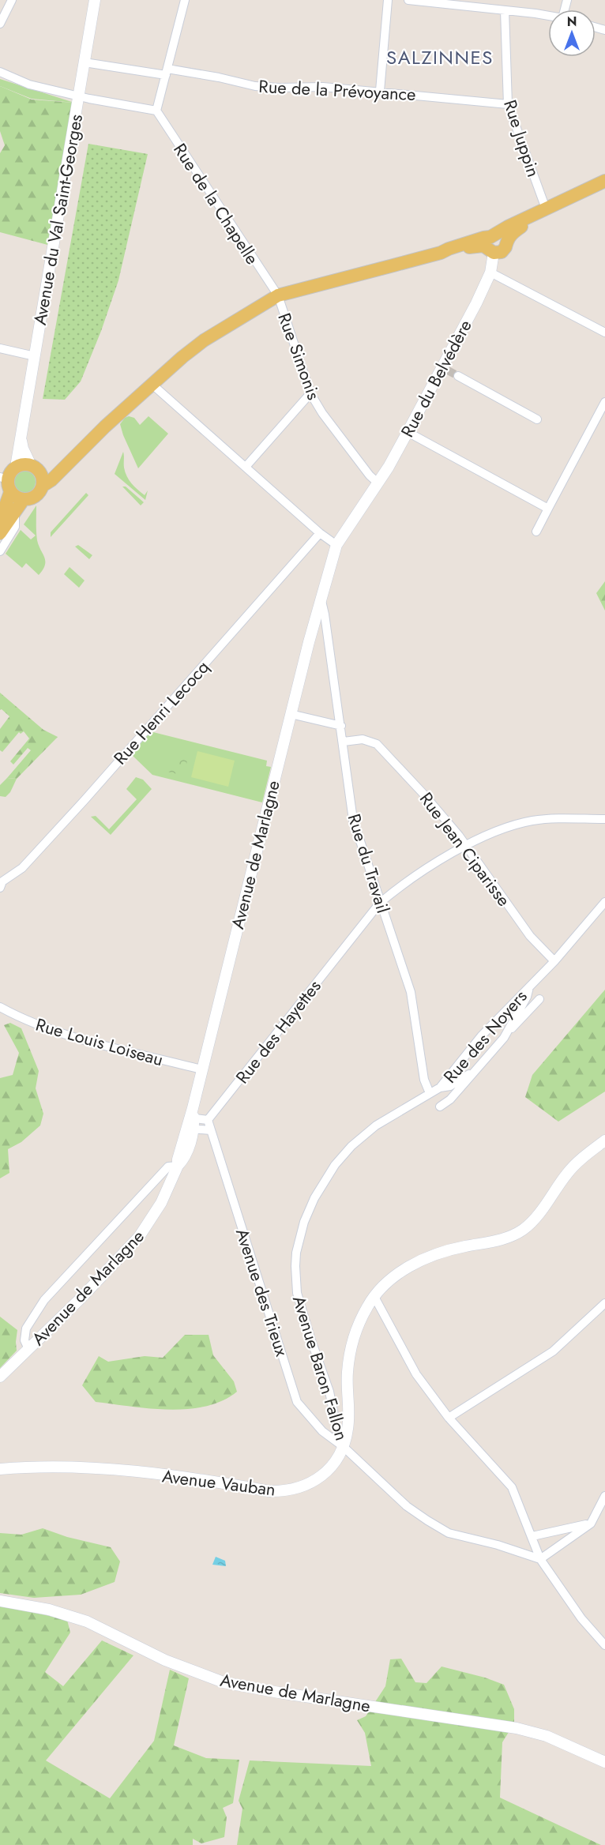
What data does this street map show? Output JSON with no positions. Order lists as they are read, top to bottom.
{
  "streets": {
    "main road": [
      "Avenue du Val Saint-Georges",
      "Rue du Belvédère",
      "Avenue de Marlagne",
      "Avenue Vauban"
    ],
    "street": [
      "Rue de la Prévoyance",
      "Rue Juppin",
      "Rue de la Chapelle",
      "Rue Simonis",
      "Rue Henri Lecocq",
      "Rue Jean Ciparisse",
      "Rue du Travail",
      "Rue des Hayettes",
      "Rue des Noyers",
      "Rue Louis Loiseau",
      "Avenue des Trieux",
      "Avenue Baron Fallon"
    ]
  },
  "crossings": [
    ["Rue de la Prévoyance", "Rue Juppin"],
    ["Rue de la Prévoyance", "Avenue du Val Saint-Georges"],
    ["Rue de la Chapelle", "Rue Simonis"],
    ["Rue Simonis", "Rue du Belvédère"],
    ["Rue du Belvédère", "Avenue de Marlagne"],
    ["Rue Jean Ciparisse", "Rue du Travail"],
    ["Rue Jean Ciparisse", "Rue des Hayettes"],
    ["Rue Jean Ciparisse", "Rue des Noyers"],
    ["Avenue de Marlagne", "Rue du Travail"],
    ["Avenue de Marlagne", "Rue Louis Loiseau"],
    ["Rue du Travail", "Rue des Hayettes"],
    ["Rue du Travail", "Rue des Noyers"],
    ["Rue du Travail", "Avenue Baron Fallon"],
    ["Rue des Hayettes", "Avenue des Trieux"],
    ["Rue des Noyers", "Avenue Baron Fallon"],
    ["Avenue des Trieux", "Avenue Baron Fallon"],
    ["Avenue des Trieux", "Avenue Vauban"],
    ["Avenue Baron Fallon", "Avenue Vauban"]
  ],
  "districts": ["SALZINNES"],
  "north": "top"
}
